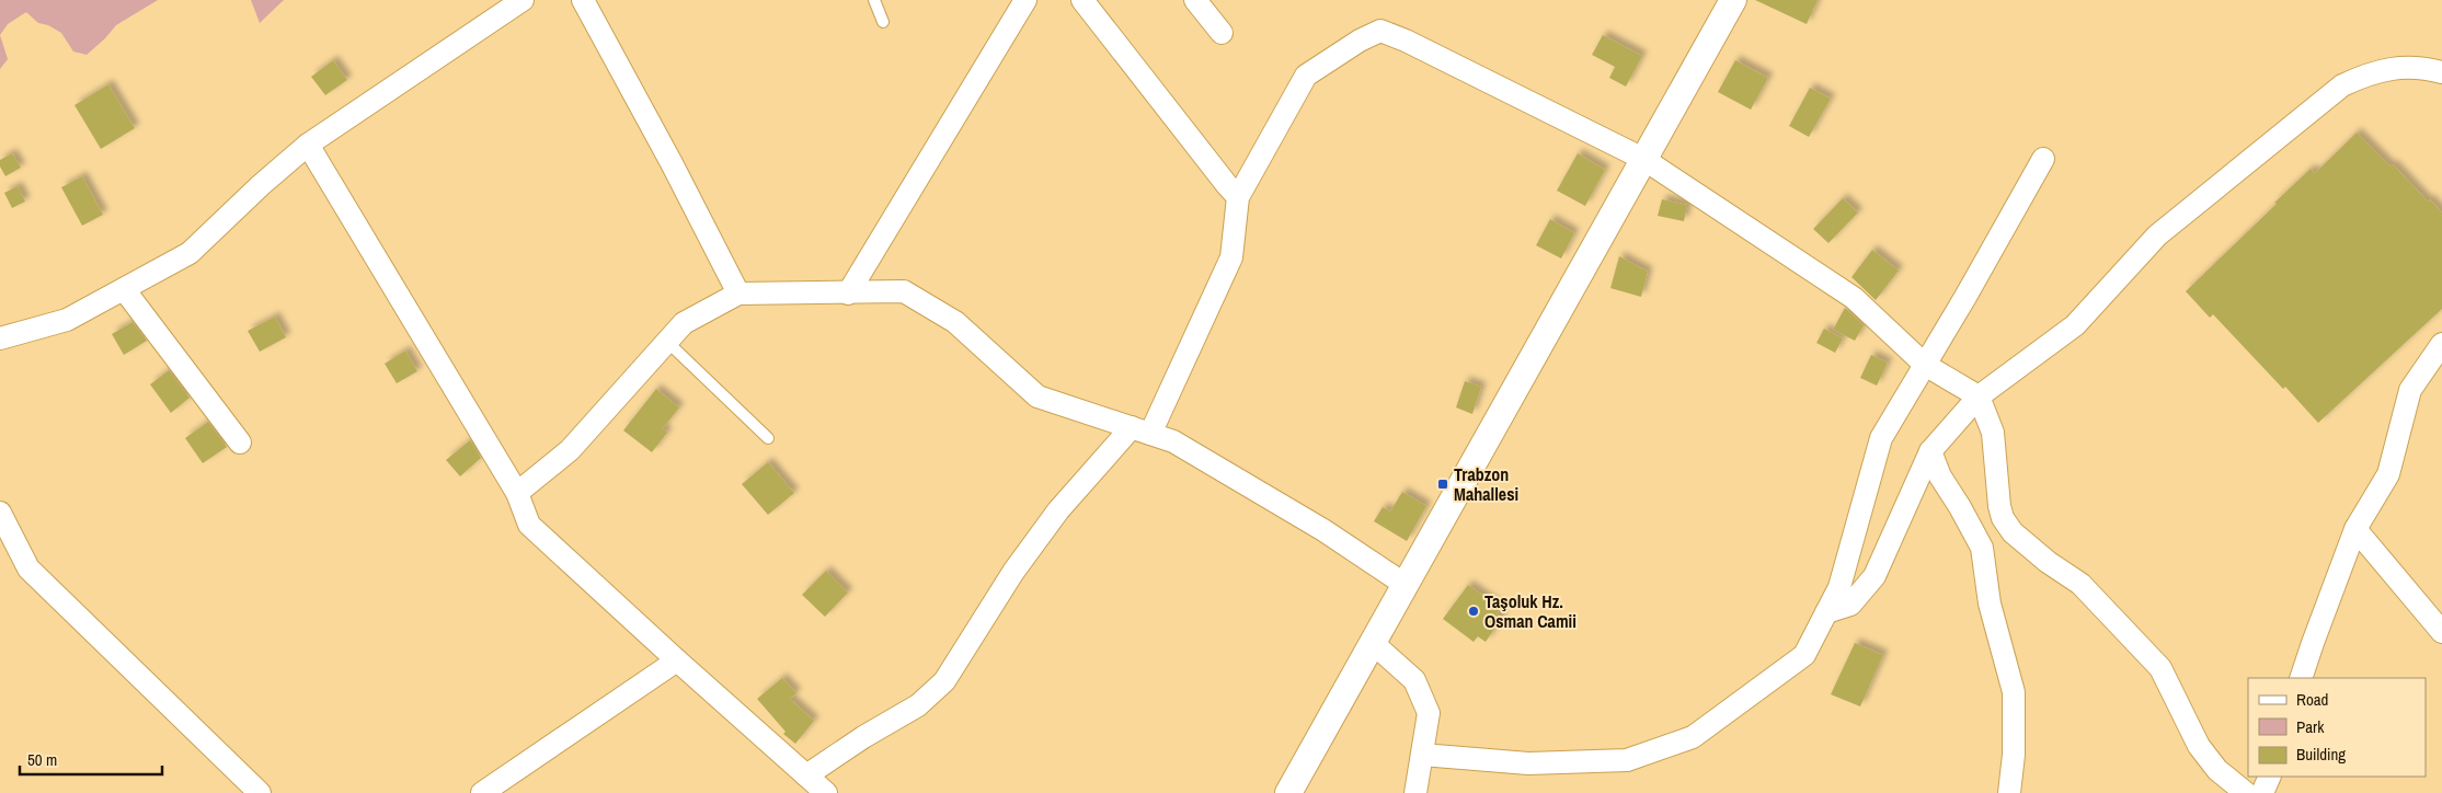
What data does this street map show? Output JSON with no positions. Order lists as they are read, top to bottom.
{
  "places": {
    "transit": ["Trabzon Mahallesi"],
    "other": ["Taşoluk Hz. Osman Camii"]
  },
  "legend": ["Road", "Park", "Building"],
  "scale_bar": "50 m"
}
